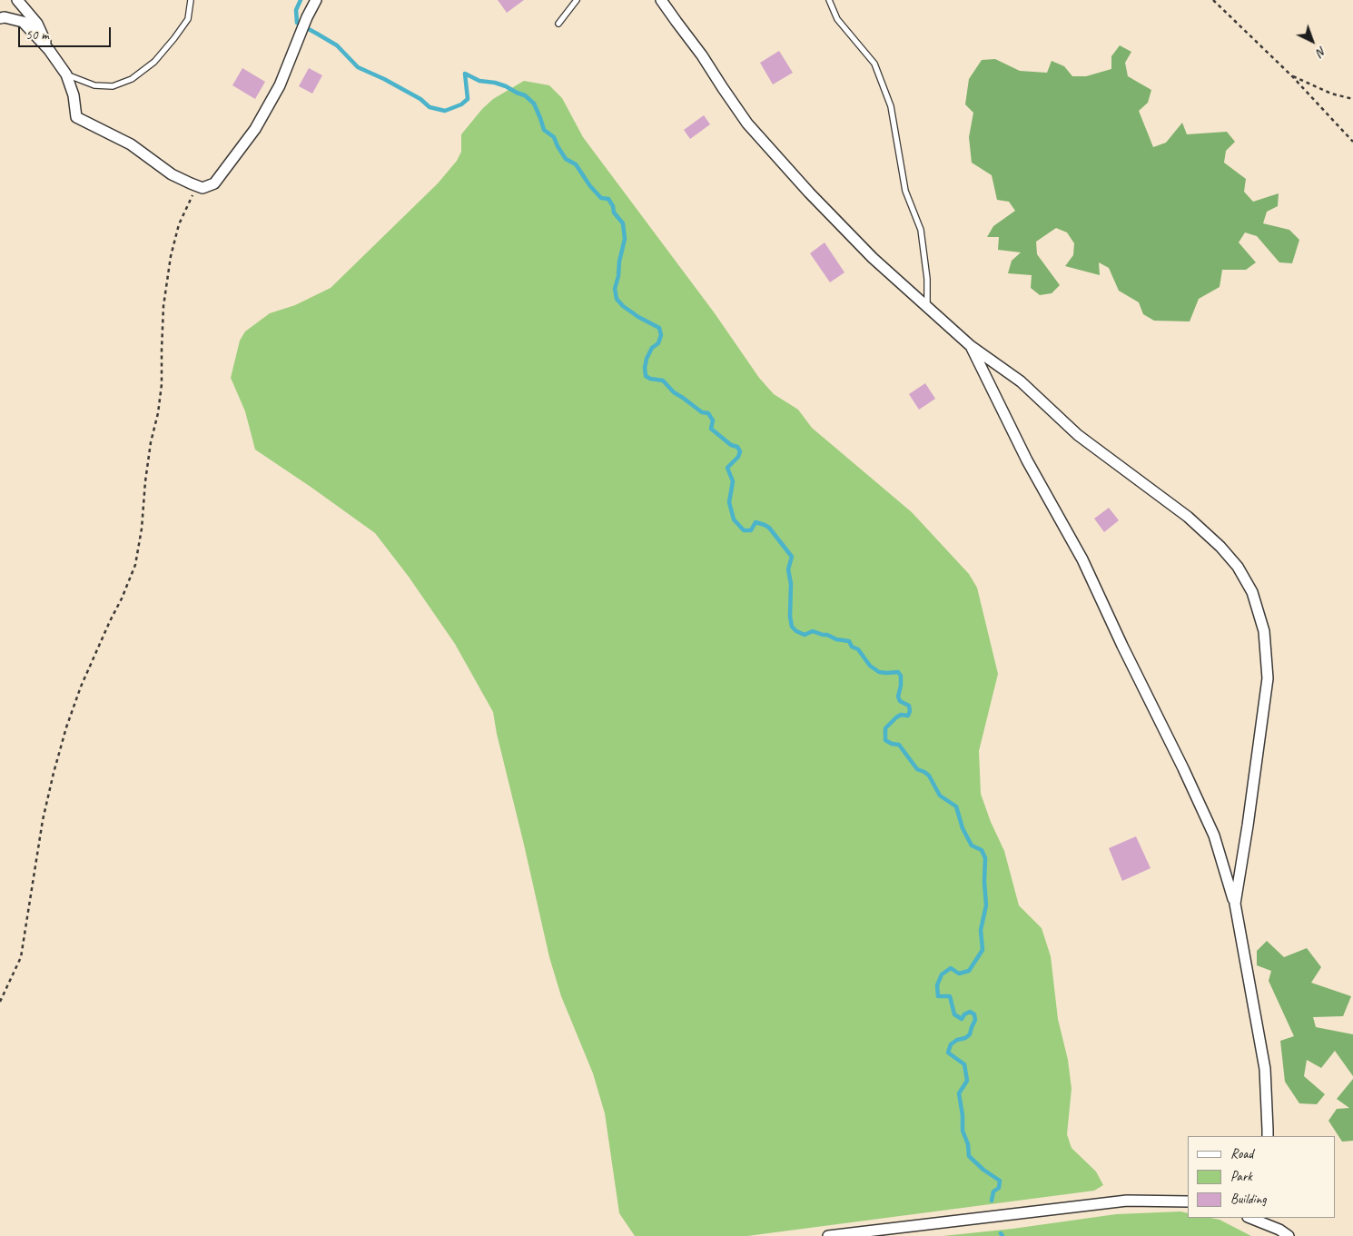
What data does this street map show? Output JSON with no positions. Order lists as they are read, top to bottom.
{
  "legend": ["Road", "Park", "Building"],
  "scale_bar": "50 m",
  "north": "bottom right"
}
